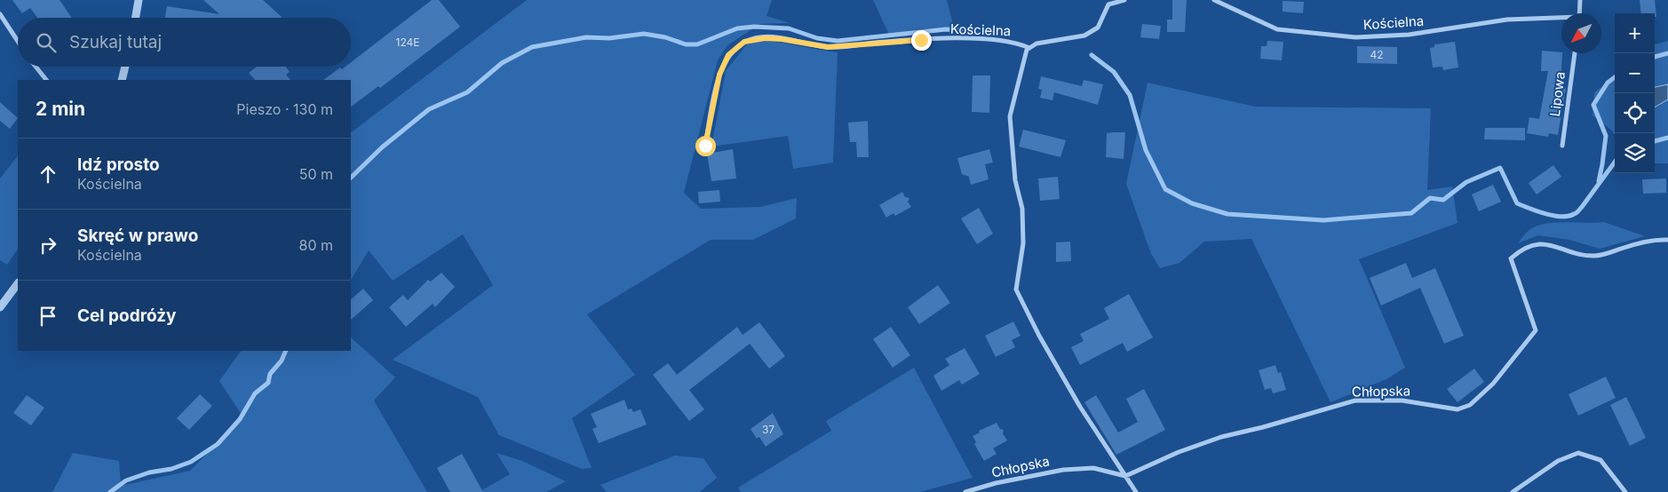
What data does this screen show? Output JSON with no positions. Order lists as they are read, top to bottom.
{
  "streets": {
    "street": ["Kościelna", "Lipowa", "Chłopska"]
  },
  "house_numbers": ["124E", "42", "37"],
  "north": "bottom left",
  "page": {
    "map_buttons": ["+", "−"],
    "search": "Szukaj tutaj",
    "heading": ["2 min", "Pieszo · 130 m"],
    "list": [
      ["Idź prosto", "Kościelna", "50 m"],
      ["Skręć w prawo", "Kościelna", "80 m"],
      "Cel podróży"
    ]
  }
}
